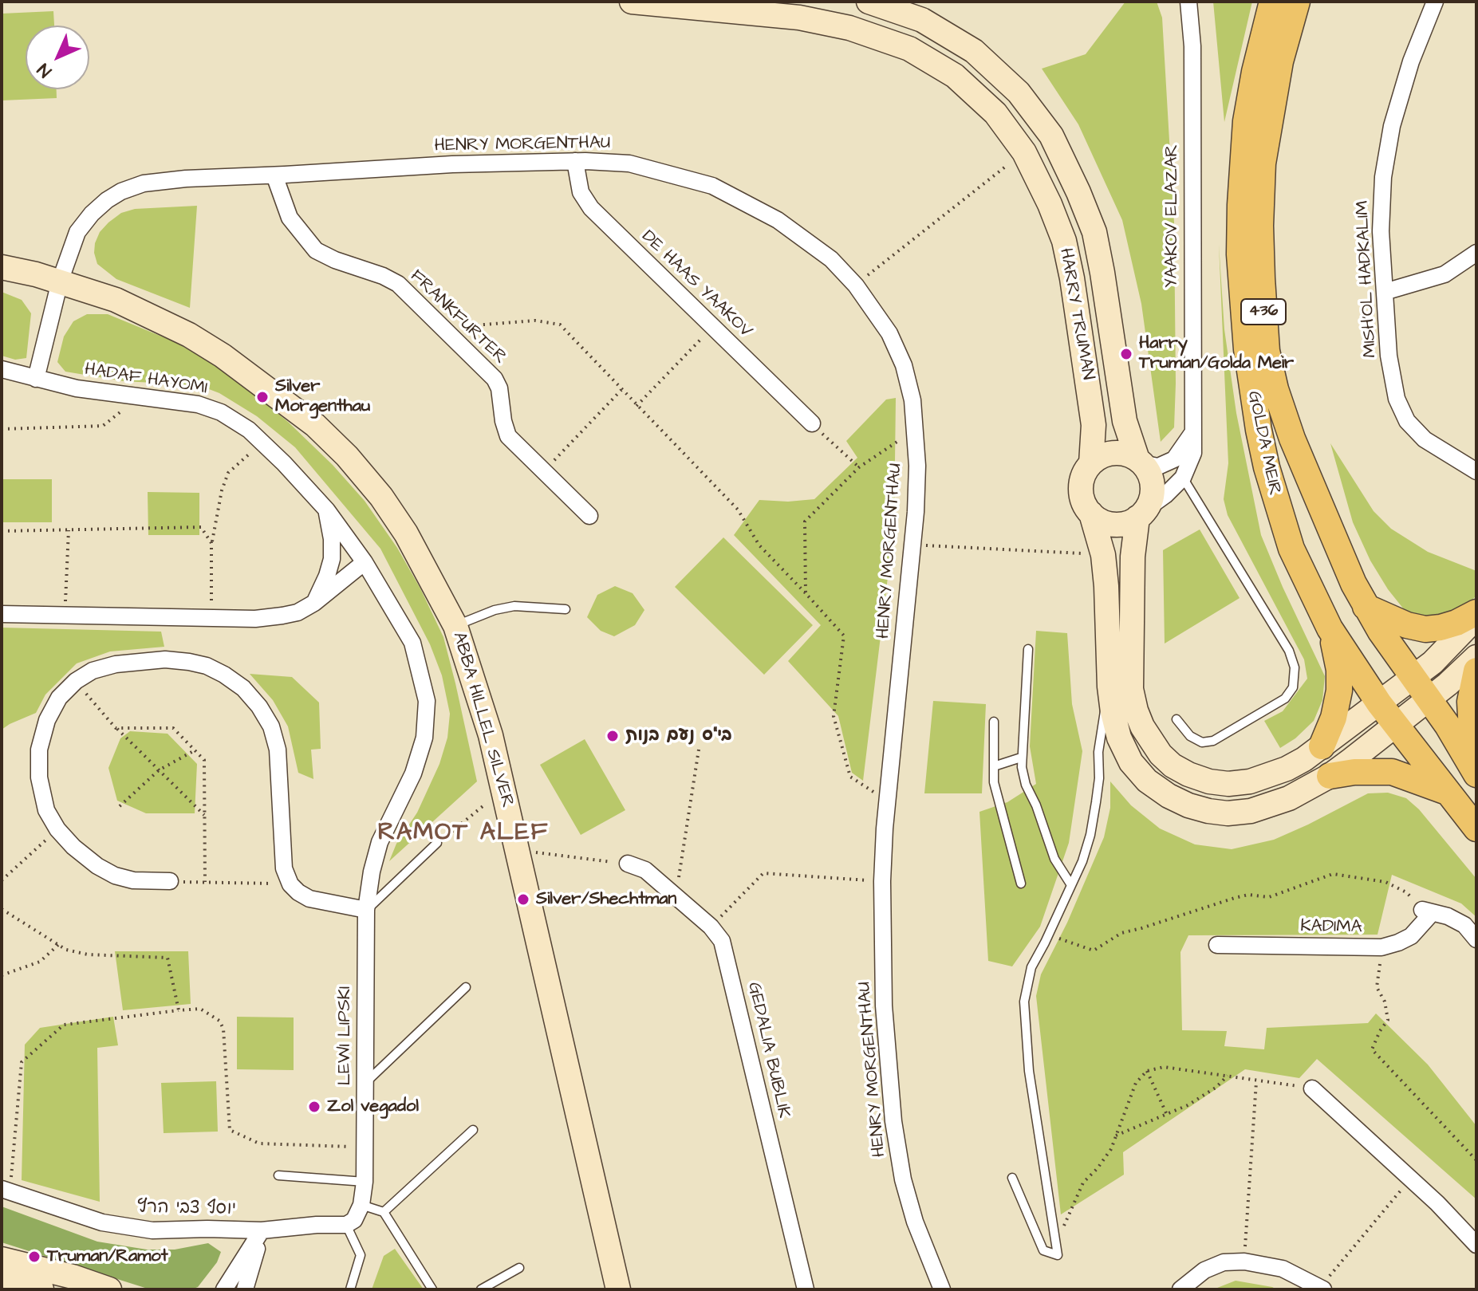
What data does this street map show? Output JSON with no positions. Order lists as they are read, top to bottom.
{
  "streets": {
    "main road": ["436", "GOLDA MEIR"],
    "street": [
      "HENRY MORGENTHAU",
      "YAAKOV ELAZAR",
      "MISH'OL HADKALIM",
      "DE HAAS YAAKOV",
      "HARRY TRUMAN",
      "FRANKFURTER",
      "HADAF HAYOMI",
      "ABBA HILLEL SILVER",
      "KADIMA",
      "LEWI LIPSKI",
      "GEDALIA BUBLIK",
      "יוסף צבי הרץ"
    ]
  },
  "crossings": [
    ["HENRY MORGENTHAU", "DE HAAS YAAKOV"],
    ["HENRY MORGENTHAU", "FRANKFURTER"],
    ["HENRY MORGENTHAU", "HADAF HAYOMI"],
    ["HENRY MORGENTHAU", "ABBA HILLEL SILVER"],
    ["YAAKOV ELAZAR", "HARRY TRUMAN"],
    ["HADAF HAYOMI", "LEWI LIPSKI"]
  ],
  "districts": ["RAMOT ALEF"],
  "places": [
    "Harry Truman/Golda Meir",
    "Silver Morgenthau",
    "בי\"ס נעם בנות",
    "Silver/Shechtman",
    "Zol vegadol",
    "Truman/Ramot"
  ],
  "north": "bottom left"
}
